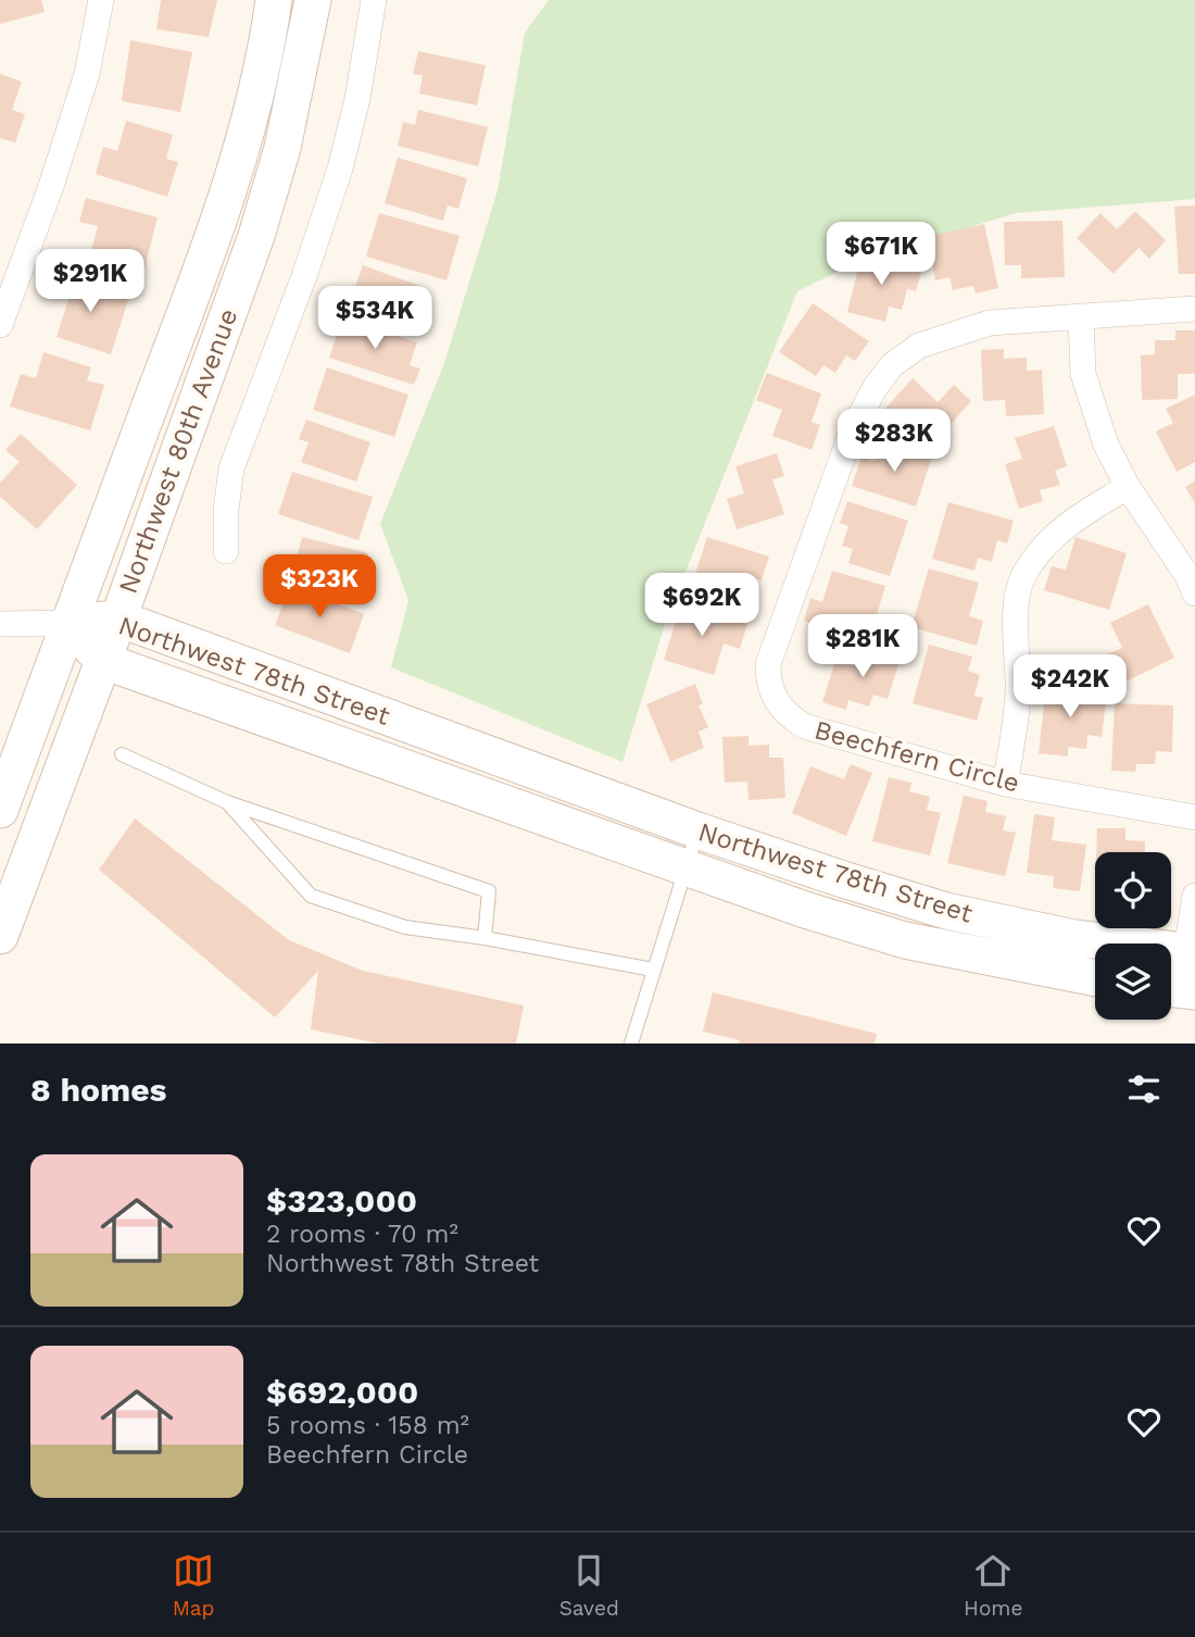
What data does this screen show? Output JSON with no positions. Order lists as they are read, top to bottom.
{
  "streets": {
    "street": ["Northwest 80th Avenue", "Northwest 78th Street", "Beechfern Circle"]
  },
  "crossings": [
    ["Northwest 80th Avenue", "Northwest 78th Street"]
  ],
  "page": {
    "price": [
      "$671K",
      "$291K",
      "$534K",
      "$283K",
      "$323K",
      "$692K",
      "$281K",
      "$242K"
    ],
    "heading": "8 homes",
    "list": [
      {
        "name": "$323,000",
        "note": "2 rooms · 70 m² · Northwest 78th Street"
      },
      {
        "name": "$692,000",
        "note": "5 rooms · 158 m² · Beechfern Circle"
      }
    ],
    "tabs": ["Map", "Saved", "Home"]
  }
}
